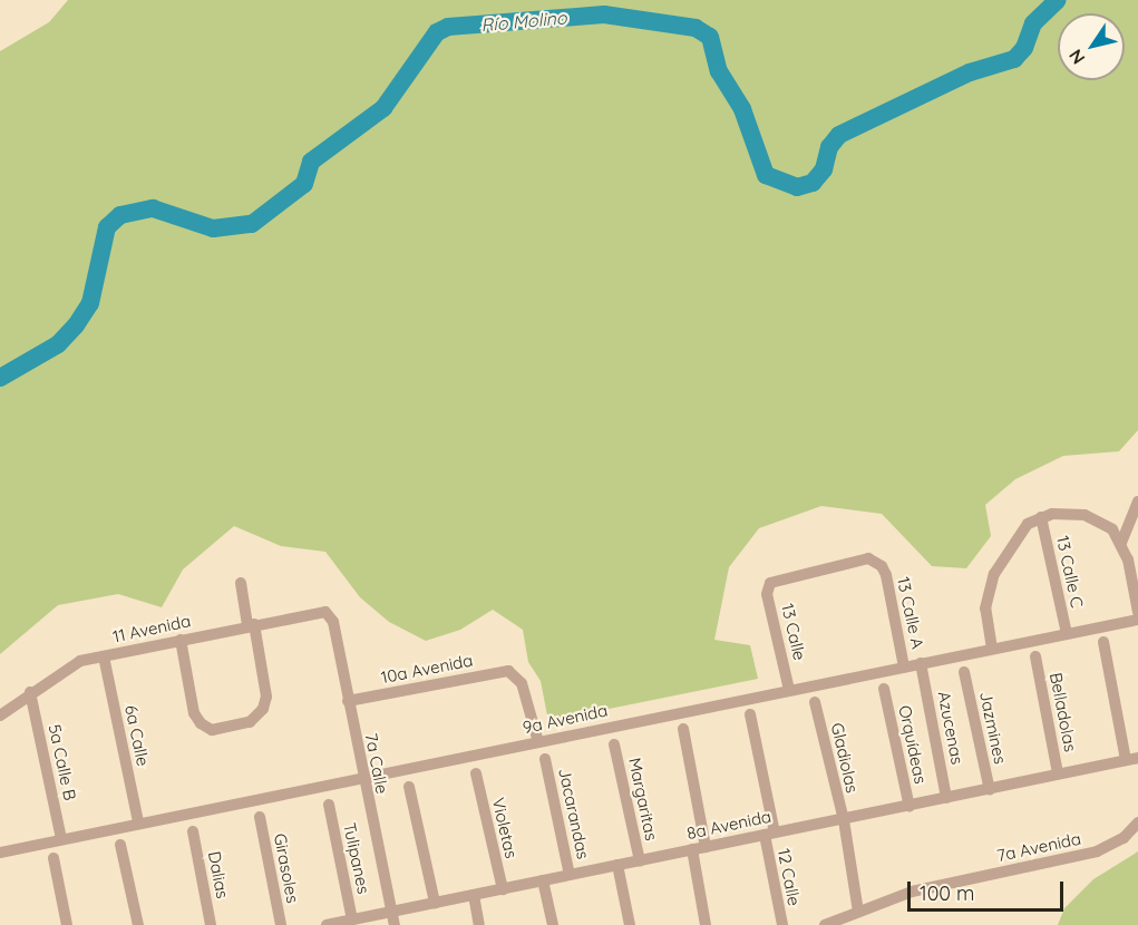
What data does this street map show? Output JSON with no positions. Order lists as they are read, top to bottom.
{
  "streets": {
    "street": [
      "13 Calle C",
      "13 Calle A",
      "11 Avenida",
      "13 Calle",
      "10a Avenida",
      "Belladolas",
      "9a Avenida",
      "Azucenas",
      "Jazmines",
      "6a Calle",
      "Orquídeas",
      "Gladiolas",
      "5a Calle B",
      "7a Calle",
      "Margaritas",
      "Jacarandas",
      "8a Avenida",
      "Violetas",
      "7a Avenida",
      "Tulipanes",
      "Girasoles",
      "Dalias",
      "12 Calle"
    ]
  },
  "crossings": [
    ["13 Calle C", "9a Avenida"],
    ["13 Calle A", "13 Calle"],
    ["13 Calle A", "9a Avenida"],
    ["11 Avenida", "6a Calle"],
    ["11 Avenida", "5a Calle B"],
    ["11 Avenida", "7a Calle"],
    ["13 Calle", "9a Avenida"],
    ["10a Avenida", "9a Avenida"],
    ["10a Avenida", "7a Calle"],
    ["Belladolas", "8a Avenida"],
    ["9a Avenida", "Azucenas"],
    ["9a Avenida", "6a Calle"],
    ["9a Avenida", "5a Calle B"],
    ["9a Avenida", "7a Calle"],
    ["Azucenas", "8a Avenida"],
    ["Jazmines", "8a Avenida"],
    ["Orquídeas", "8a Avenida"],
    ["Gladiolas", "8a Avenida"],
    ["7a Calle", "8a Avenida"],
    ["Margaritas", "8a Avenida"],
    ["Jacarandas", "8a Avenida"],
    ["8a Avenida", "Violetas"],
    ["8a Avenida", "Tulipanes"],
    ["8a Avenida", "12 Calle"]
  ],
  "water": ["Río Molino"],
  "scale_bar": "100 m",
  "north": "bottom left"
}
